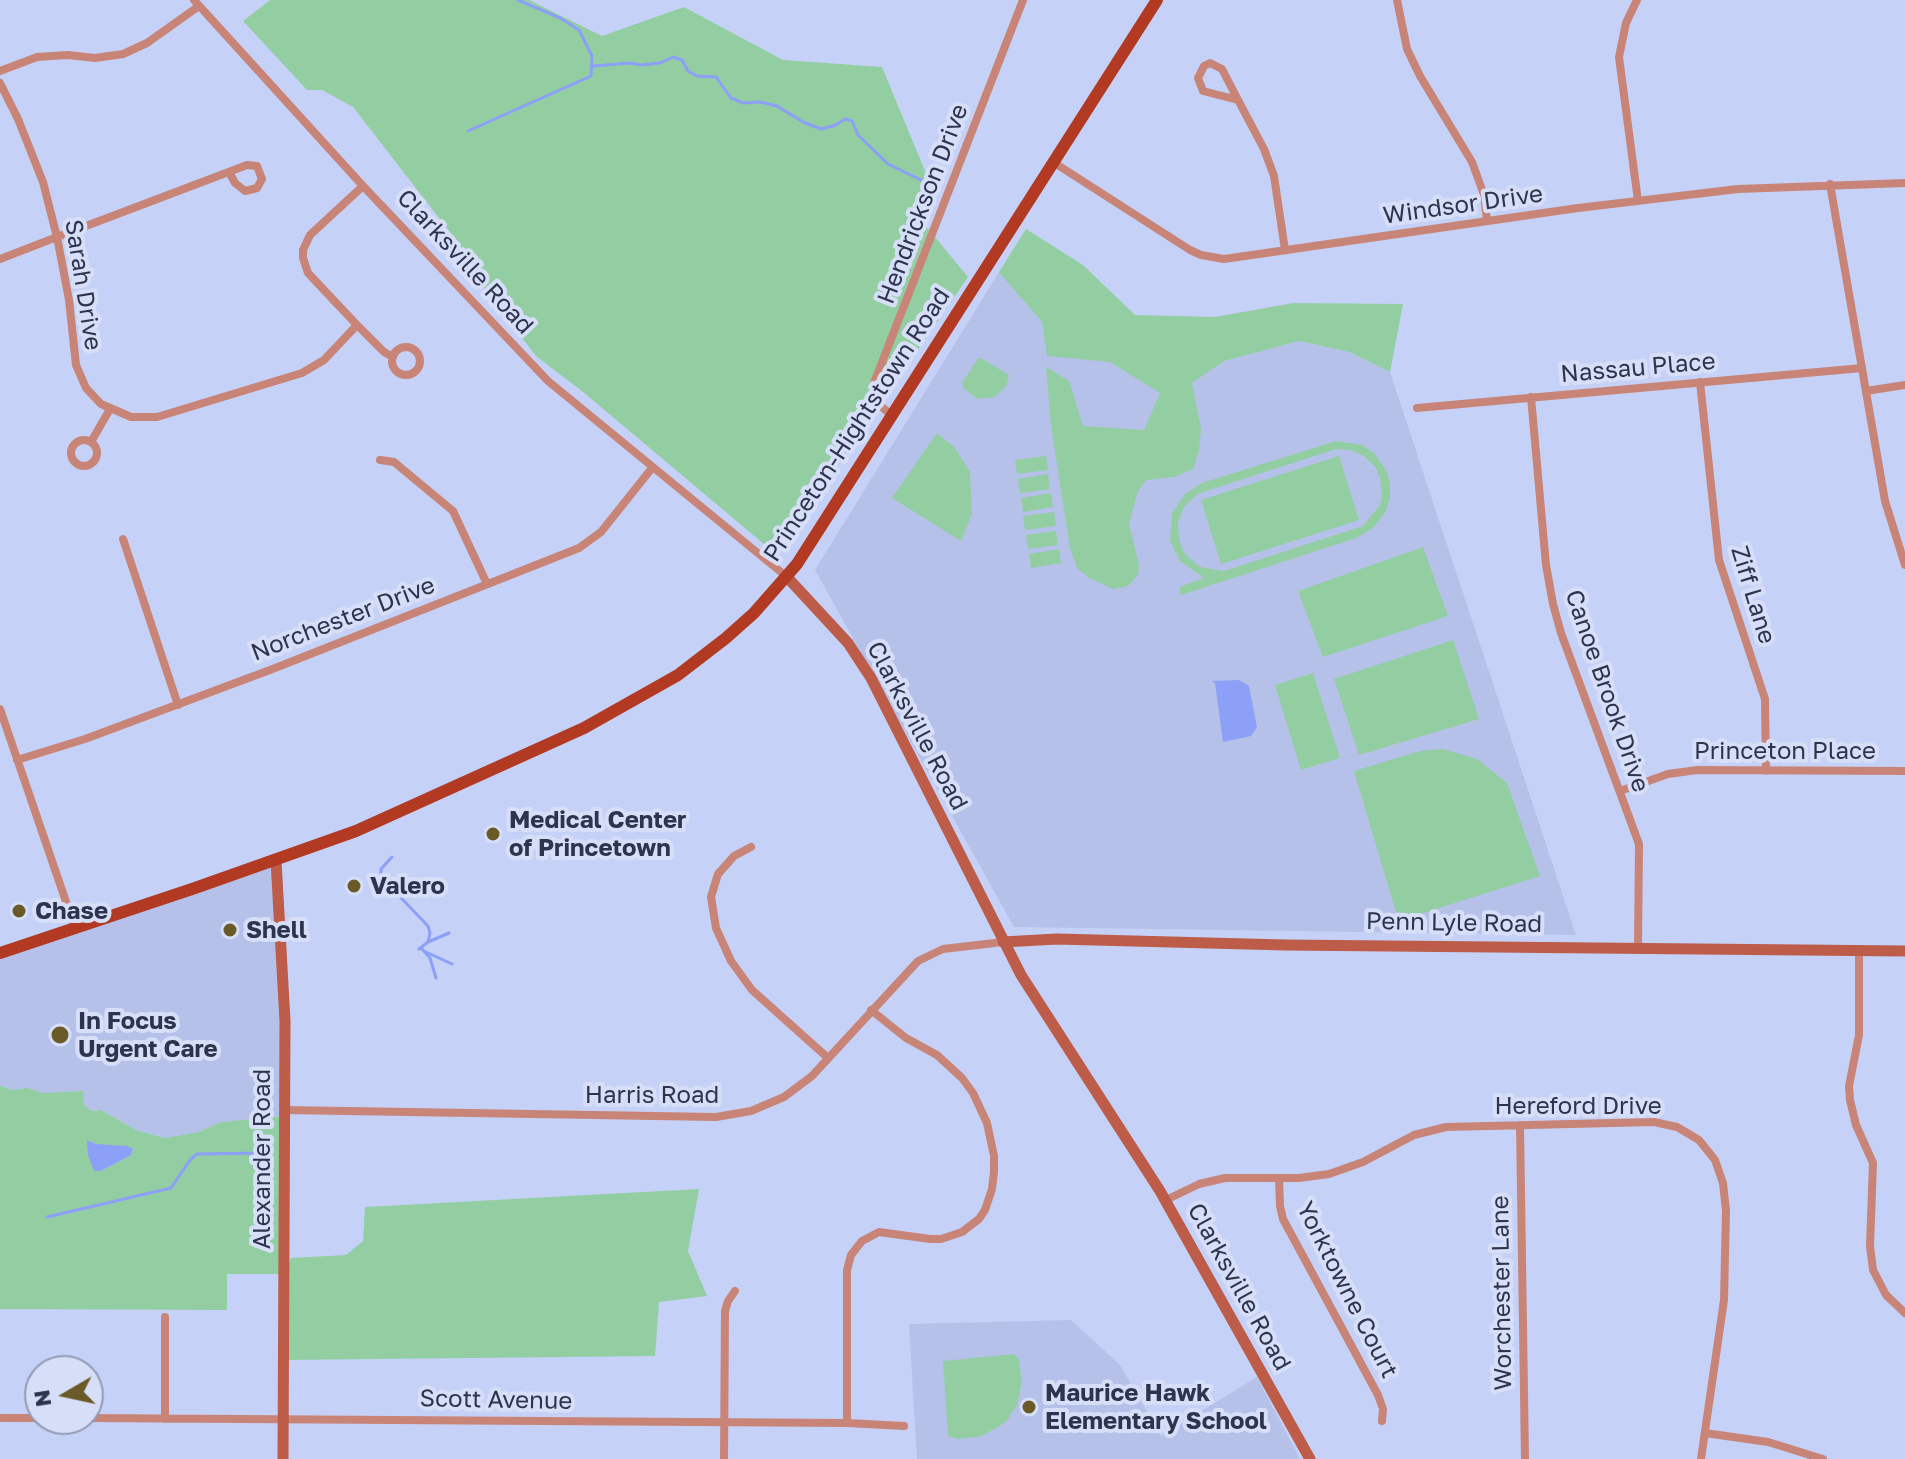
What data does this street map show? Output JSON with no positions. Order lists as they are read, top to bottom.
{
  "streets": {
    "main road": ["Princeton-Hightstown Road"],
    "street": [
      "Hendrickson Drive",
      "Windsor Drive",
      "Clarksville Road",
      "Sarah Drive",
      "Nassau Place",
      "Ziff Lane",
      "Norchester Drive",
      "Canoe Brook Drive",
      "Princeton Place",
      "Penn Lyle Road",
      "Harris Road",
      "Hereford Drive",
      "Alexander Road",
      "Yorktowne Court",
      "Worchester Lane",
      "Scott Avenue"
    ]
  },
  "crossings": [
    ["Hendrickson Drive", "Princeton-Hightstown Road"],
    ["Windsor Drive", "Princeton-Hightstown Road"],
    ["Clarksville Road", "Princeton-Hightstown Road"],
    ["Clarksville Road", "Norchester Drive"],
    ["Clarksville Road", "Penn Lyle Road"],
    ["Clarksville Road", "Harris Road"],
    ["Clarksville Road", "Hereford Drive"],
    ["Nassau Place", "Ziff Lane"],
    ["Nassau Place", "Canoe Brook Drive"],
    ["Princeton-Hightstown Road", "Alexander Road"],
    ["Ziff Lane", "Princeton Place"],
    ["Canoe Brook Drive", "Princeton Place"],
    ["Canoe Brook Drive", "Penn Lyle Road"],
    ["Penn Lyle Road", "Harris Road"],
    ["Harris Road", "Alexander Road"],
    ["Hereford Drive", "Yorktowne Court"],
    ["Hereford Drive", "Worchester Lane"],
    ["Alexander Road", "Scott Avenue"]
  ],
  "places": [
    "Medical Center of Princetown",
    "Valero",
    "Chase",
    "Shell",
    "In Focus Urgent Care",
    "Maurice Hawk Elementary School"
  ],
  "north": "left"
}
